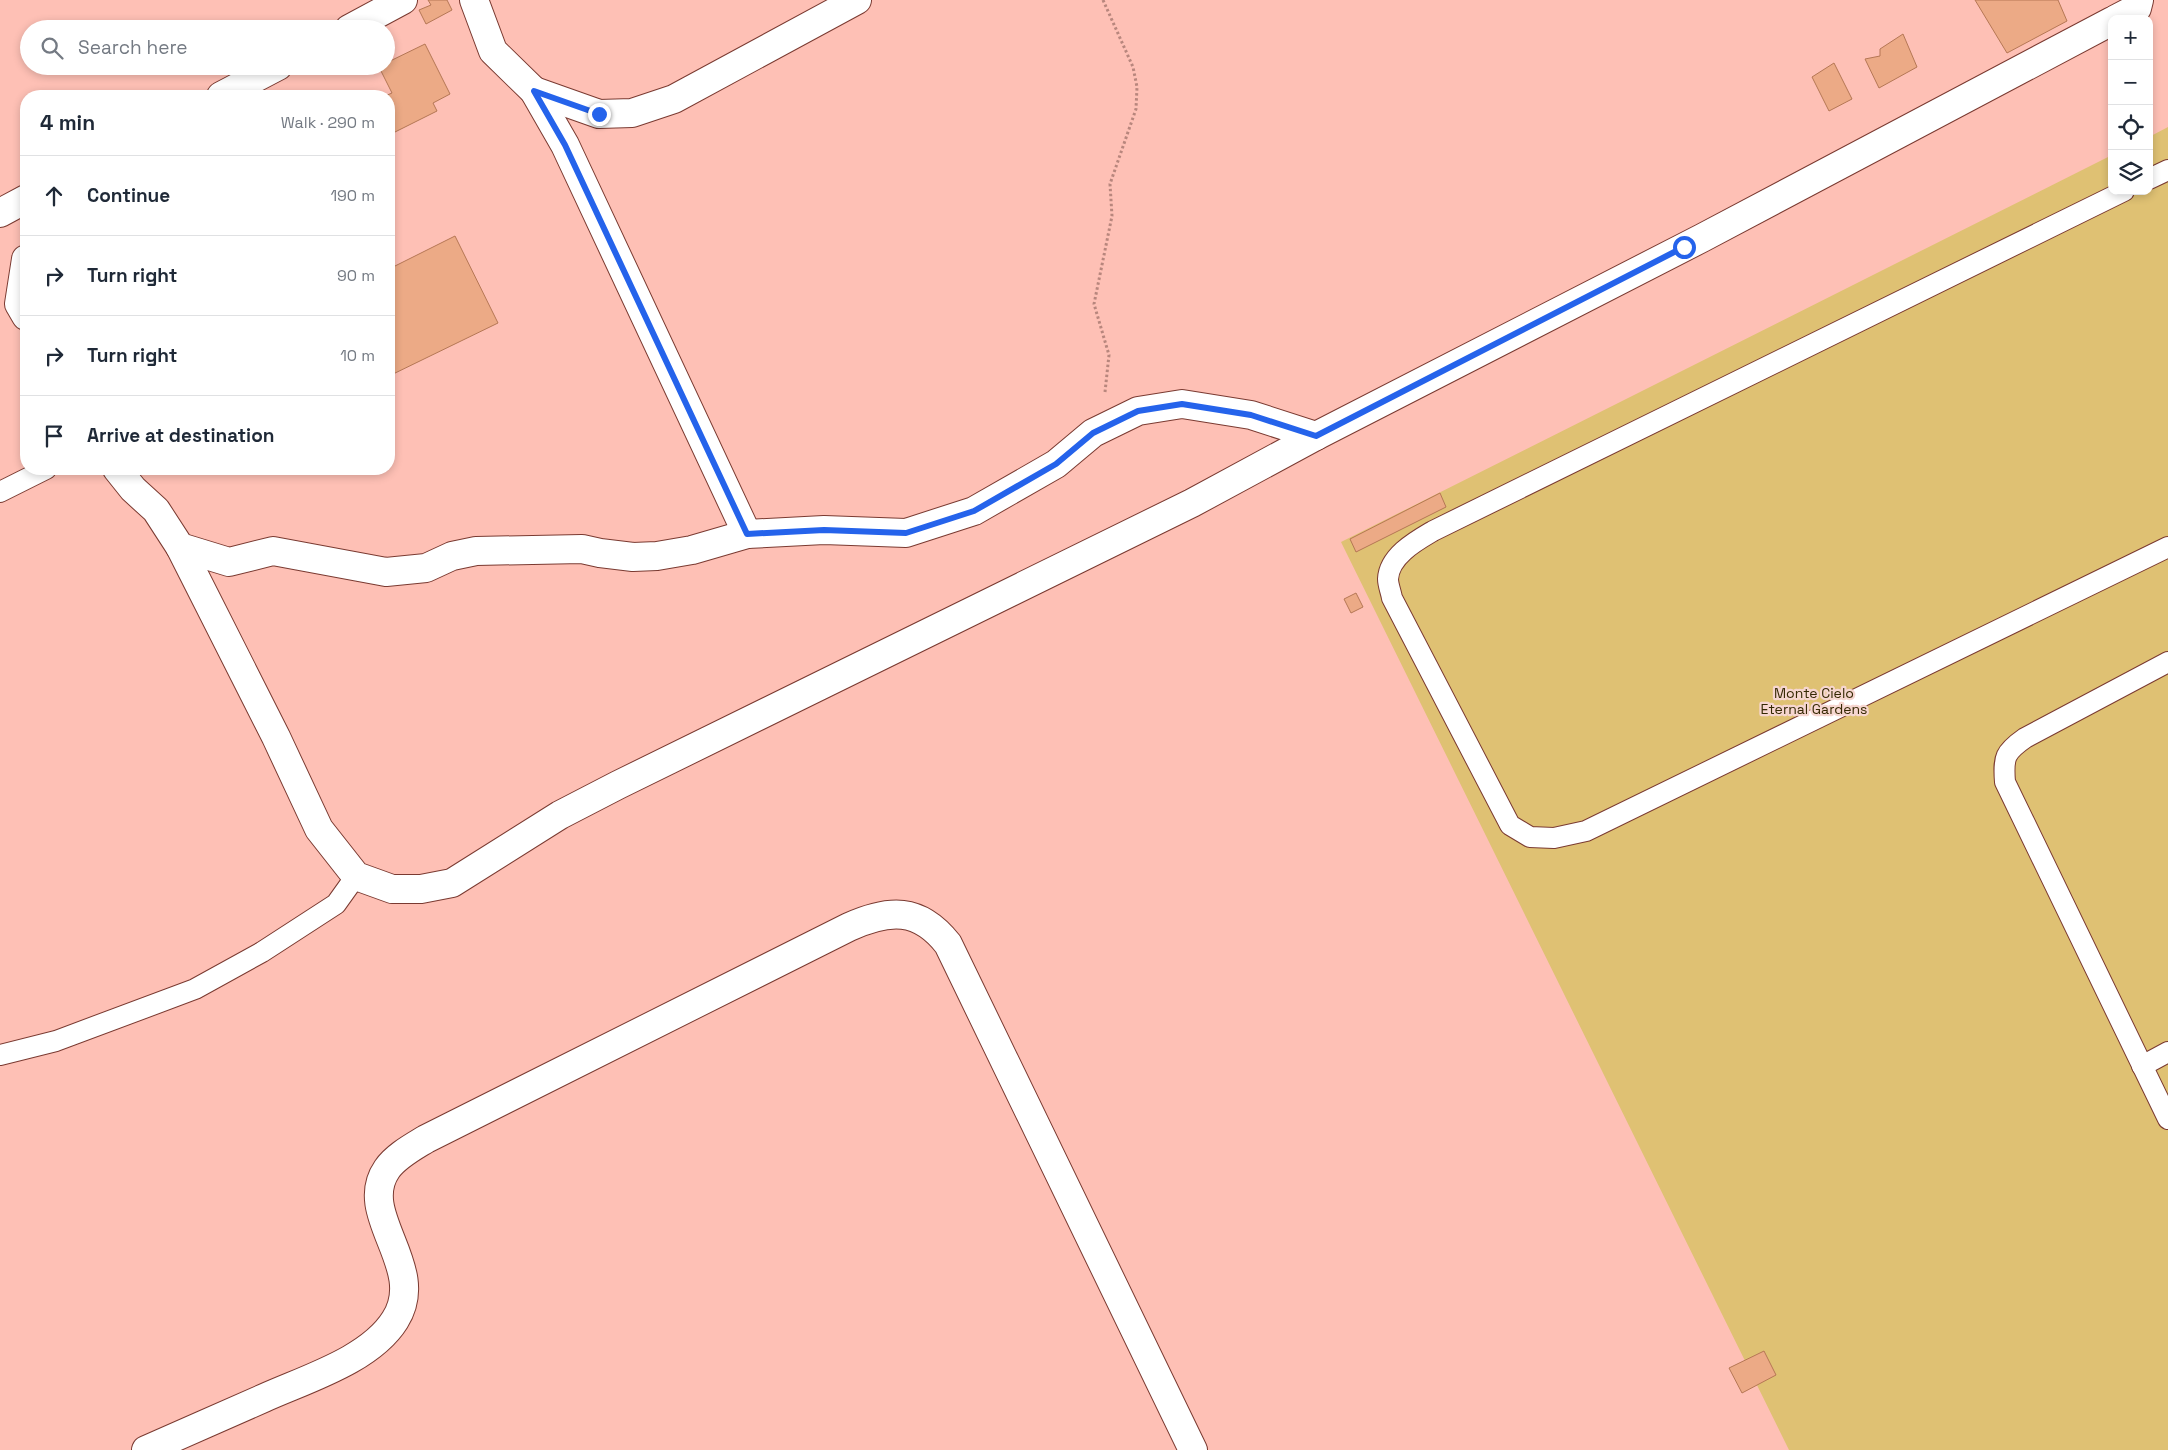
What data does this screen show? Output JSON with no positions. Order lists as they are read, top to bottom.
{
  "parks": ["Monte Cielo Eternal Gardens"],
  "page": {
    "map_buttons": ["+", "−"],
    "search": "Search here",
    "heading": ["4 min", "Walk · 290 m"],
    "list": [
      ["Continue", "190 m"],
      ["Turn right", "90 m"],
      ["Turn right", "10 m"],
      "Arrive at destination"
    ]
  }
}
